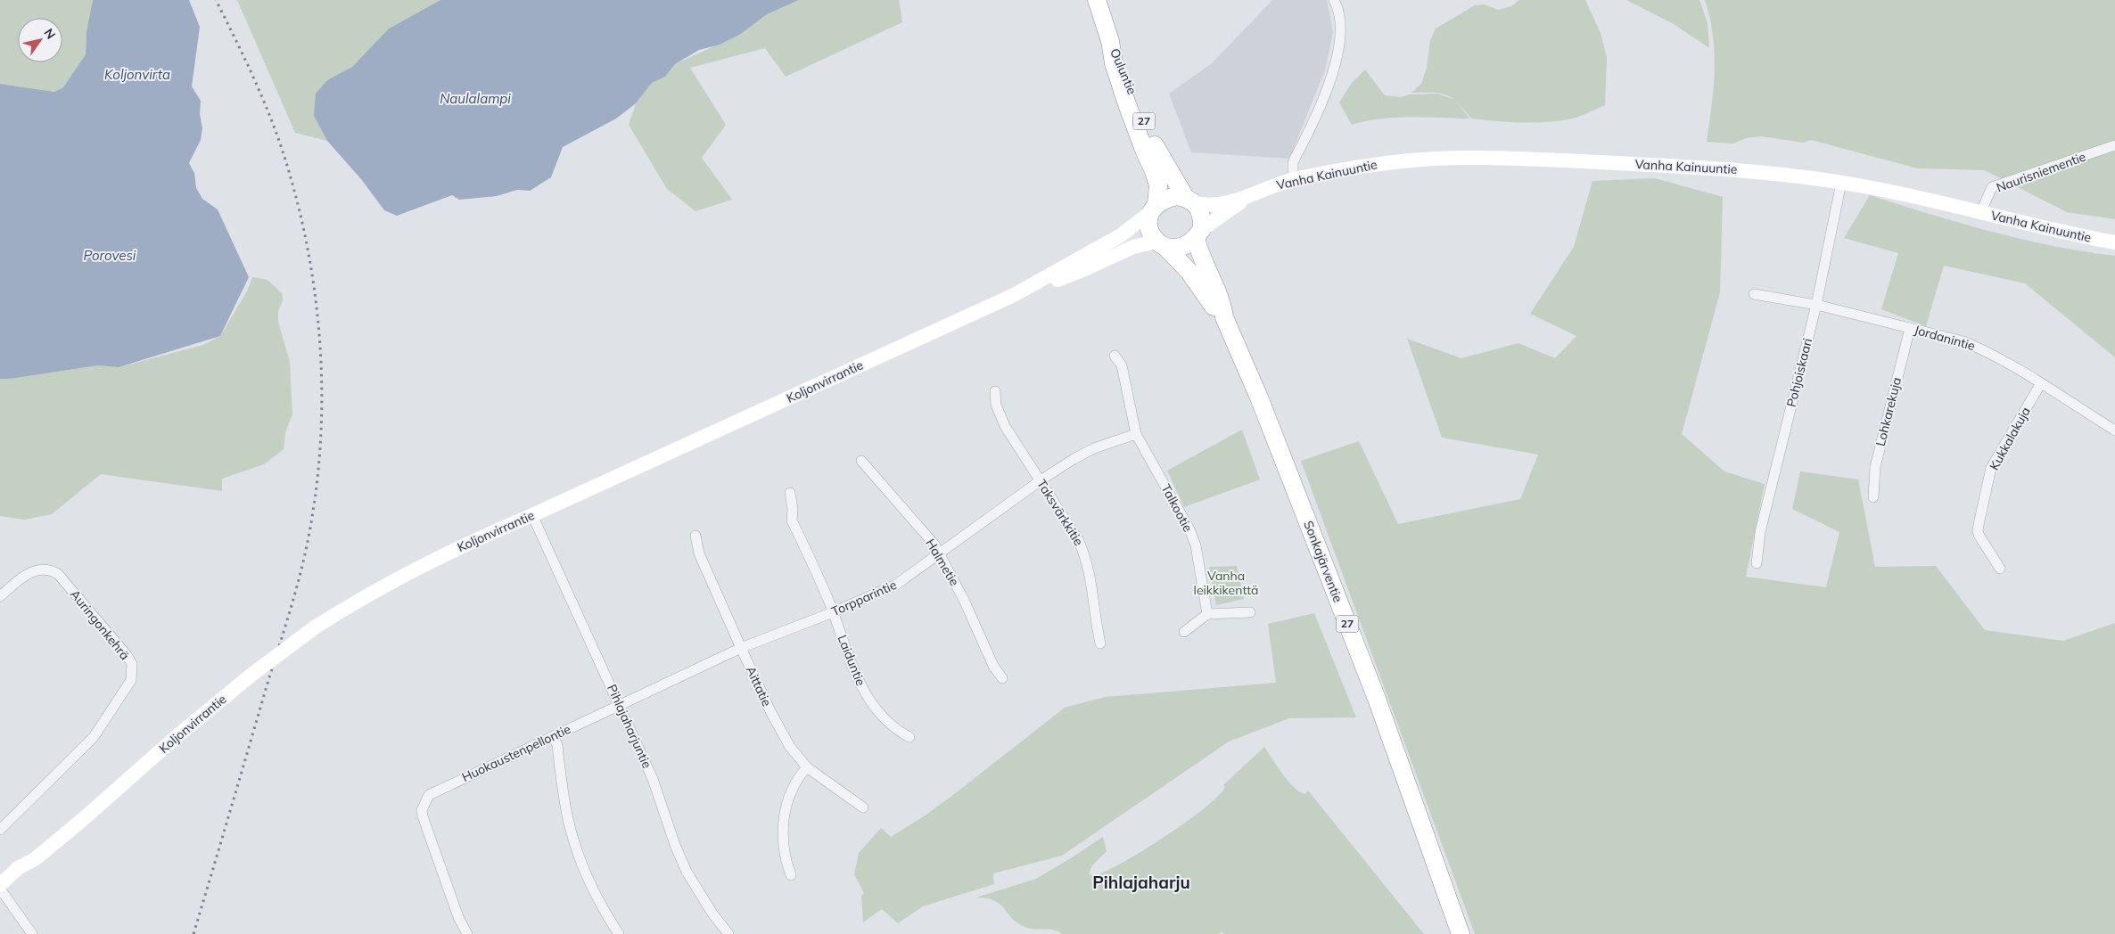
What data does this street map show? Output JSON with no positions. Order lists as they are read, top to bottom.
{
  "streets": {
    "highway": ["Ouluntie", "27", "Sonkajärventie"],
    "main road": ["Vanha Kainuuntie", "Koljonvirrantie"],
    "street": [
      "Naurisniementie",
      "Jordanintie",
      "Pohjoiskaari",
      "Lohkarekuja",
      "Kukkalakuja",
      "Talkootie",
      "Taksvärkkitie",
      "Halmetie",
      "Torpparintie",
      "Auringonkehrä",
      "Laiduntie",
      "Aittatie",
      "Pihlajaharjuntie",
      "Huokaustenpellontie"
    ]
  },
  "crossings": [
    ["Ouluntie", "Vanha Kainuuntie"],
    ["Ouluntie", "Koljonvirrantie"],
    ["Ouluntie", "Sonkajärventie"],
    ["Vanha Kainuuntie", "Naurisniementie"],
    ["Vanha Kainuuntie", "Pohjoiskaari"],
    ["Vanha Kainuuntie", "Koljonvirrantie"],
    ["Vanha Kainuuntie", "Sonkajärventie"],
    ["Jordanintie", "Pohjoiskaari"],
    ["Jordanintie", "Lohkarekuja"],
    ["Jordanintie", "Kukkalakuja"],
    ["Koljonvirrantie", "Sonkajärventie"],
    ["Koljonvirrantie", "Pihlajaharjuntie"],
    ["Talkootie", "Torpparintie"],
    ["Taksvärkkitie", "Torpparintie"],
    ["Halmetie", "Torpparintie"],
    ["Torpparintie", "Laiduntie"],
    ["Torpparintie", "Aittatie"],
    ["Torpparintie", "Pihlajaharjuntie"],
    ["Torpparintie", "Huokaustenpellontie"],
    ["Pihlajaharjuntie", "Huokaustenpellontie"]
  ],
  "districts": ["Pihlajaharju"],
  "water": ["Koljonvirta", "Naulalampi", "Porovesi"],
  "parks": ["Vanha leikkikenttä"],
  "north": "top right"
}
